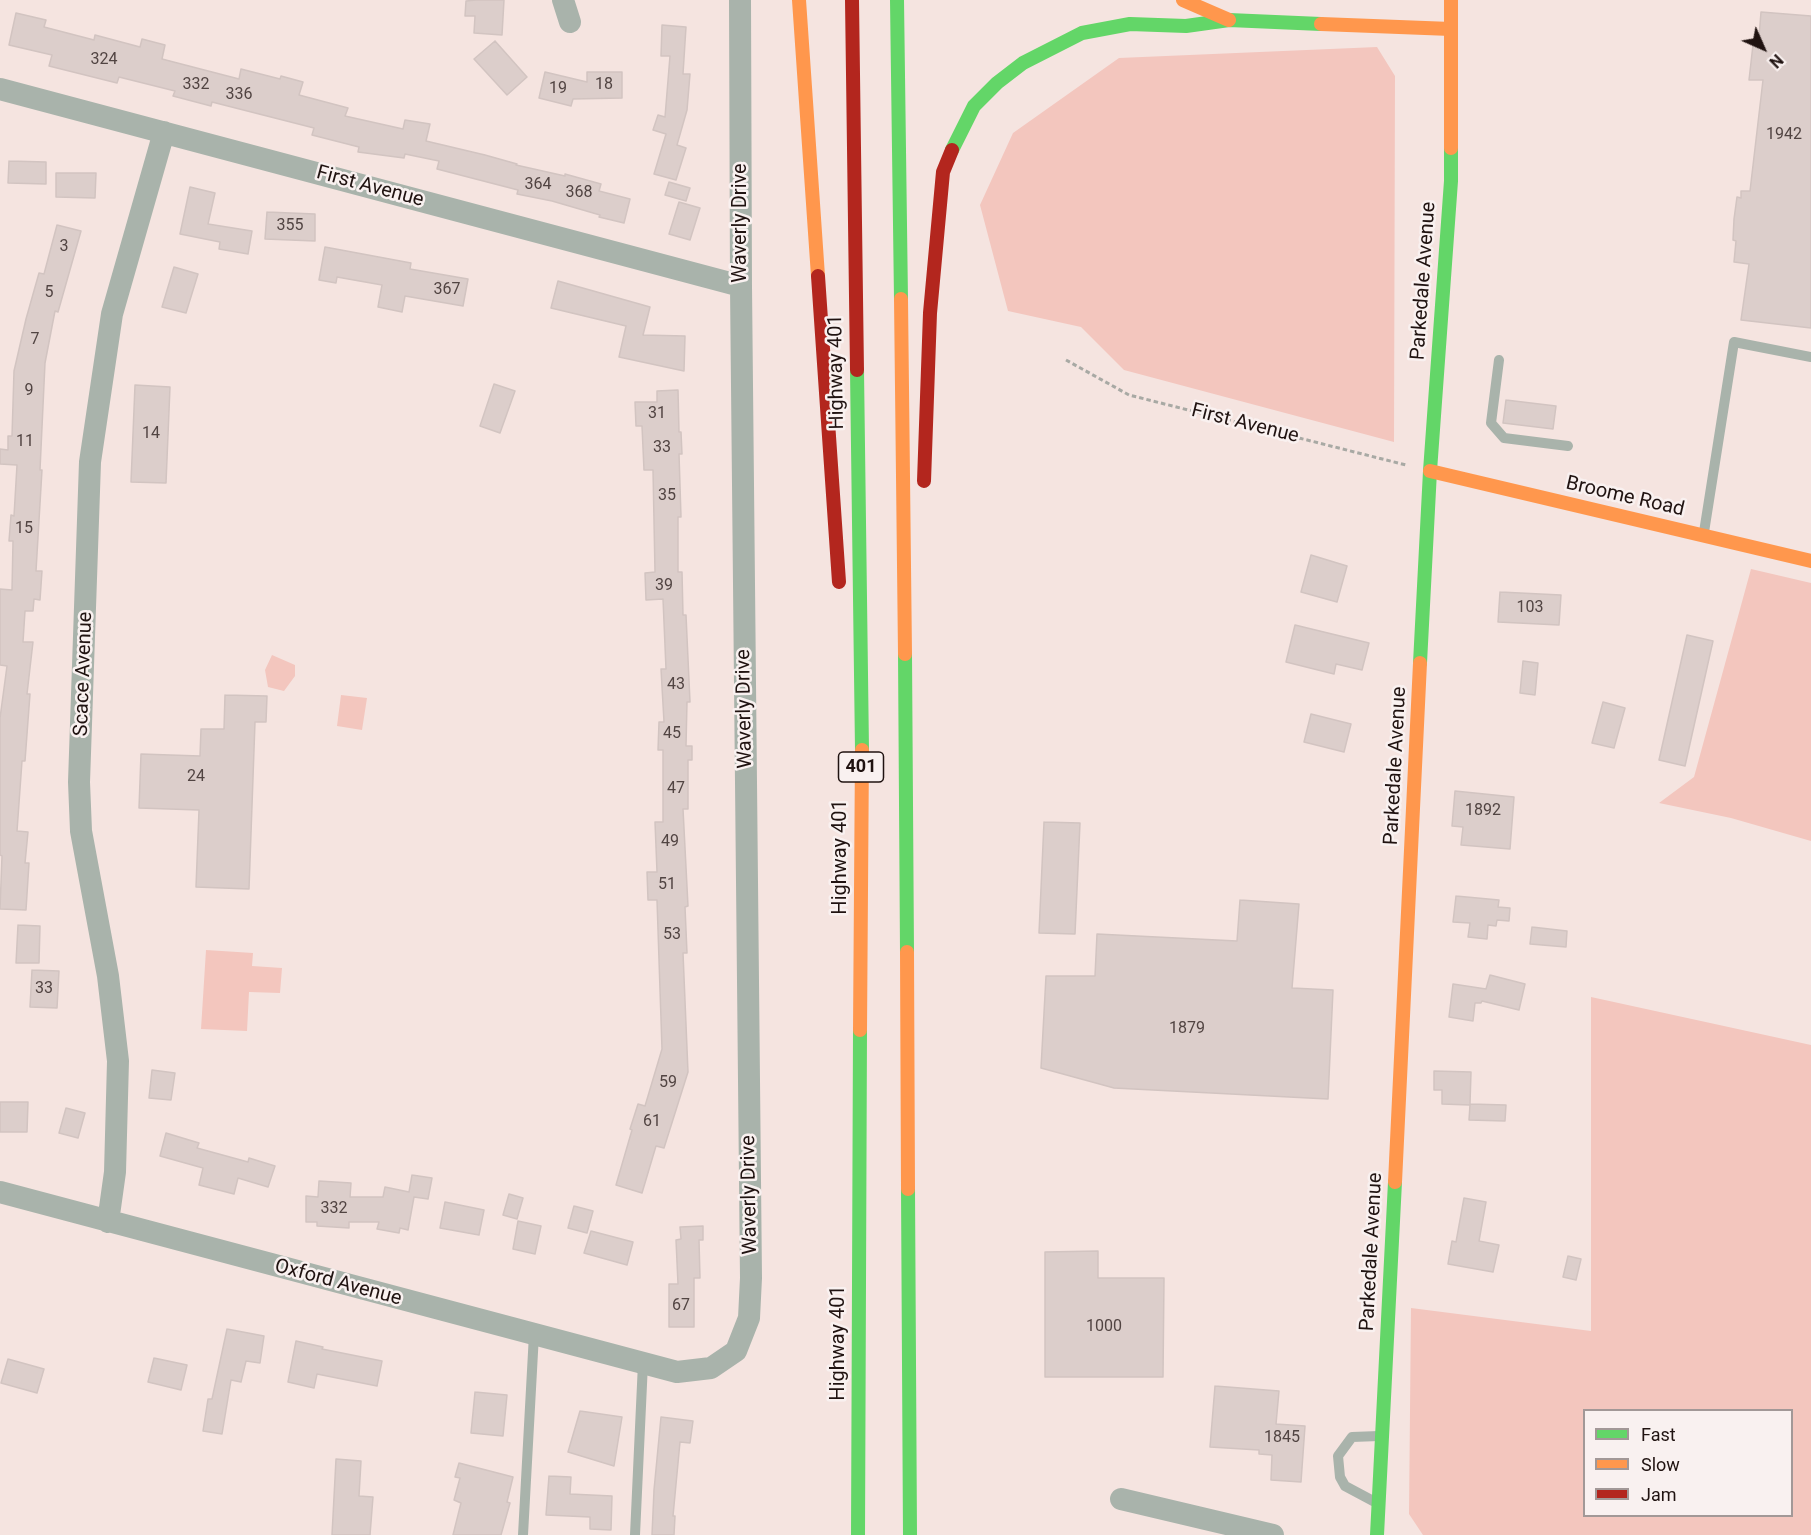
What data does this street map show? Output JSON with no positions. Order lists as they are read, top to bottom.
{
  "streets": {
    "main road": [
      "Parkedale Avenue",
      "Highway 401",
      "Broome Road",
      "401"
    ],
    "street": [
      "First Avenue",
      "Waverly Drive",
      "Scace Avenue",
      "Oxford Avenue"
    ]
  },
  "crossings": [
    ["First Avenue", "Waverly Drive"],
    ["First Avenue", "Parkedale Avenue"],
    ["First Avenue", "Broome Road"],
    ["First Avenue", "Scace Avenue"],
    ["Waverly Drive", "Oxford Avenue"],
    ["Parkedale Avenue", "Broome Road"],
    ["Scace Avenue", "Oxford Avenue"]
  ],
  "house_numbers": [
    "324",
    "332",
    "18",
    "19",
    "336",
    "1942",
    "364",
    "368",
    "355",
    "3",
    "367",
    "5",
    "7",
    "9",
    "31",
    "14",
    "11",
    "33",
    "35",
    "15",
    "39",
    "103",
    "43",
    "45",
    "24",
    "47",
    "1892",
    "49",
    "51",
    "53",
    "33",
    "1879",
    "59",
    "61",
    "332",
    "67",
    "1000",
    "1845"
  ],
  "legend": ["Fast", "Slow", "Jam"],
  "north": "bottom right"
}
